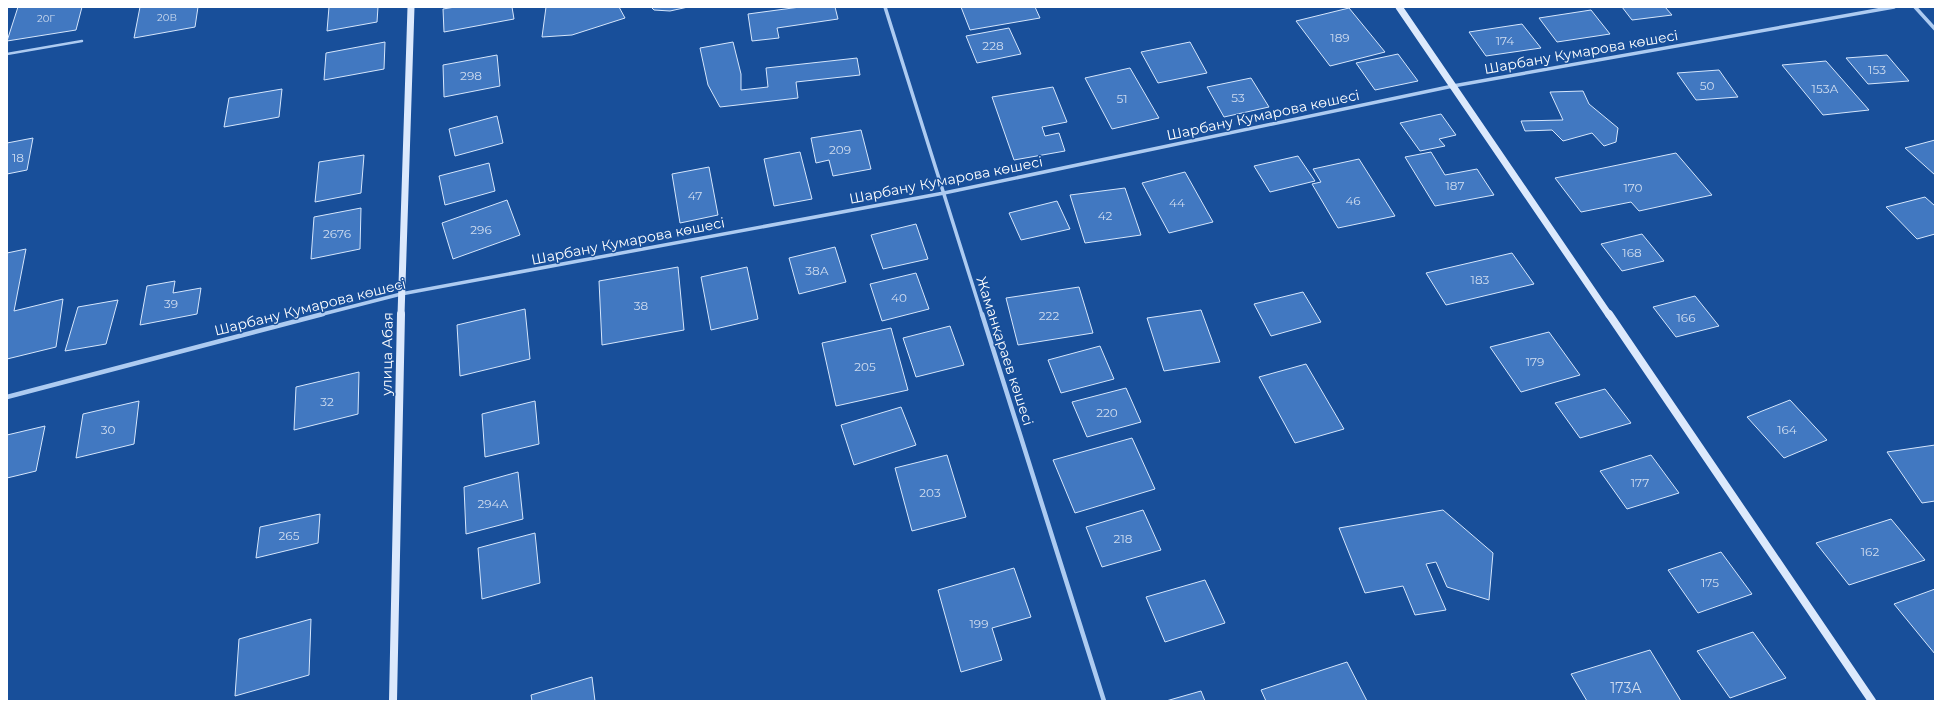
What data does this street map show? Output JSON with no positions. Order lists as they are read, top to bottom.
{
  "streets": {
    "street": ["Шарбану Кумарова көшесі", "Жаманқараев көшесі", "улица Абая"]
  },
  "crossings": [
    ["Шарбану Кумарова көшесі", "Жаманқараев көшесі"],
    ["Шарбану Кумарова көшесі", "улица Абая"]
  ],
  "house_numbers": [
    "20В",
    "20Г",
    "189",
    "174",
    "228",
    "153",
    "298",
    "50",
    "153А",
    "53",
    "51",
    "209",
    "18",
    "187",
    "170",
    "47",
    "46",
    "44",
    "42",
    "296",
    "2676",
    "168",
    "38А",
    "183",
    "40",
    "39",
    "38",
    "222",
    "166",
    "179",
    "205",
    "32",
    "220",
    "30",
    "164",
    "177",
    "203",
    "294А",
    "265",
    "218",
    "162",
    "175",
    "199",
    "173А"
  ]
}
